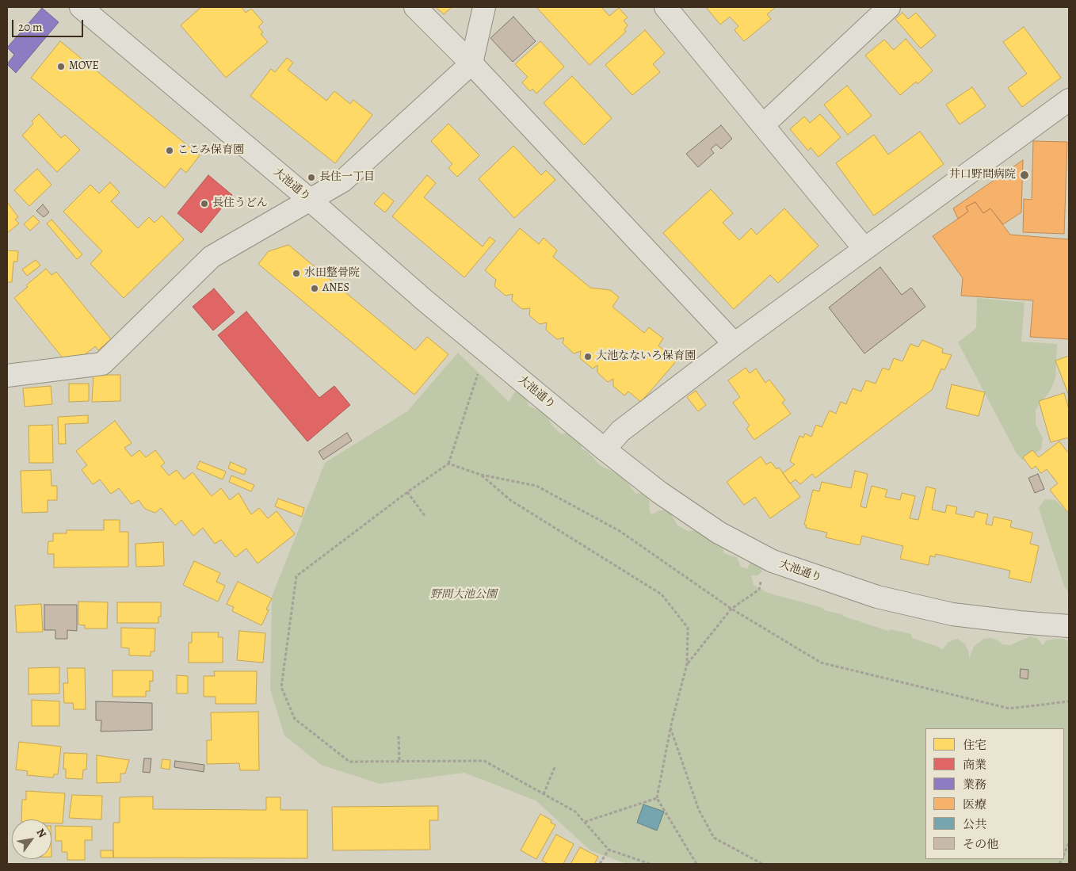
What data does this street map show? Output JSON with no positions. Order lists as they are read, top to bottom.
{
  "streets": {
    "street": ["大池通り"]
  },
  "parks": ["野間大池公園"],
  "places": [
    "MOVE",
    "ここみ保育園",
    "井口野間病院",
    "長住一丁目",
    "長住うどん",
    "水田整骨院",
    "ANES",
    "大池なないろ保育園"
  ],
  "legend": [
    "住宅",
    "商業",
    "業務",
    "医療",
    "公共",
    "その他"
  ],
  "scale_bar": "20 m",
  "north": "top right"
}
